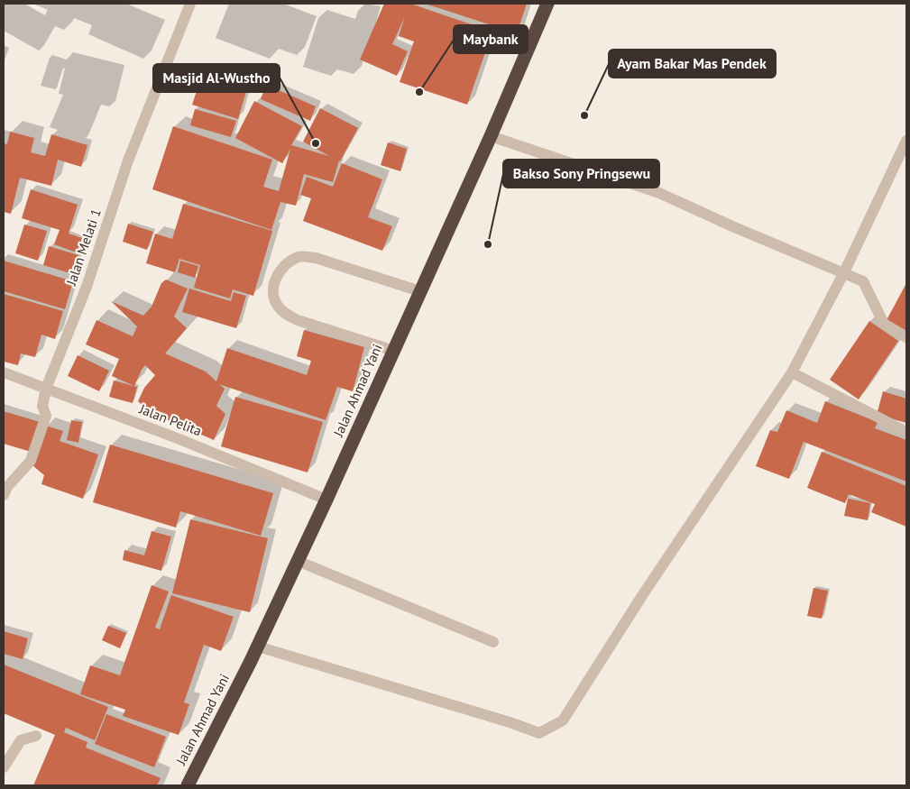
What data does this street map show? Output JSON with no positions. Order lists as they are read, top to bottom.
{
  "streets": {
    "highway": ["Jalan Ahmad Yani"],
    "street": ["Jalan Melati 1", "Jalan Pelita"]
  },
  "crossings": [
    ["Jalan Melati 1", "Jalan Pelita"],
    ["Jalan Ahmad Yani", "Jalan Pelita"]
  ],
  "places": [
    "Maybank",
    "Ayam Bakar Mas Pendek",
    "Masjid Al-Wustho",
    "Bakso Sony Pringsewu"
  ]
}
